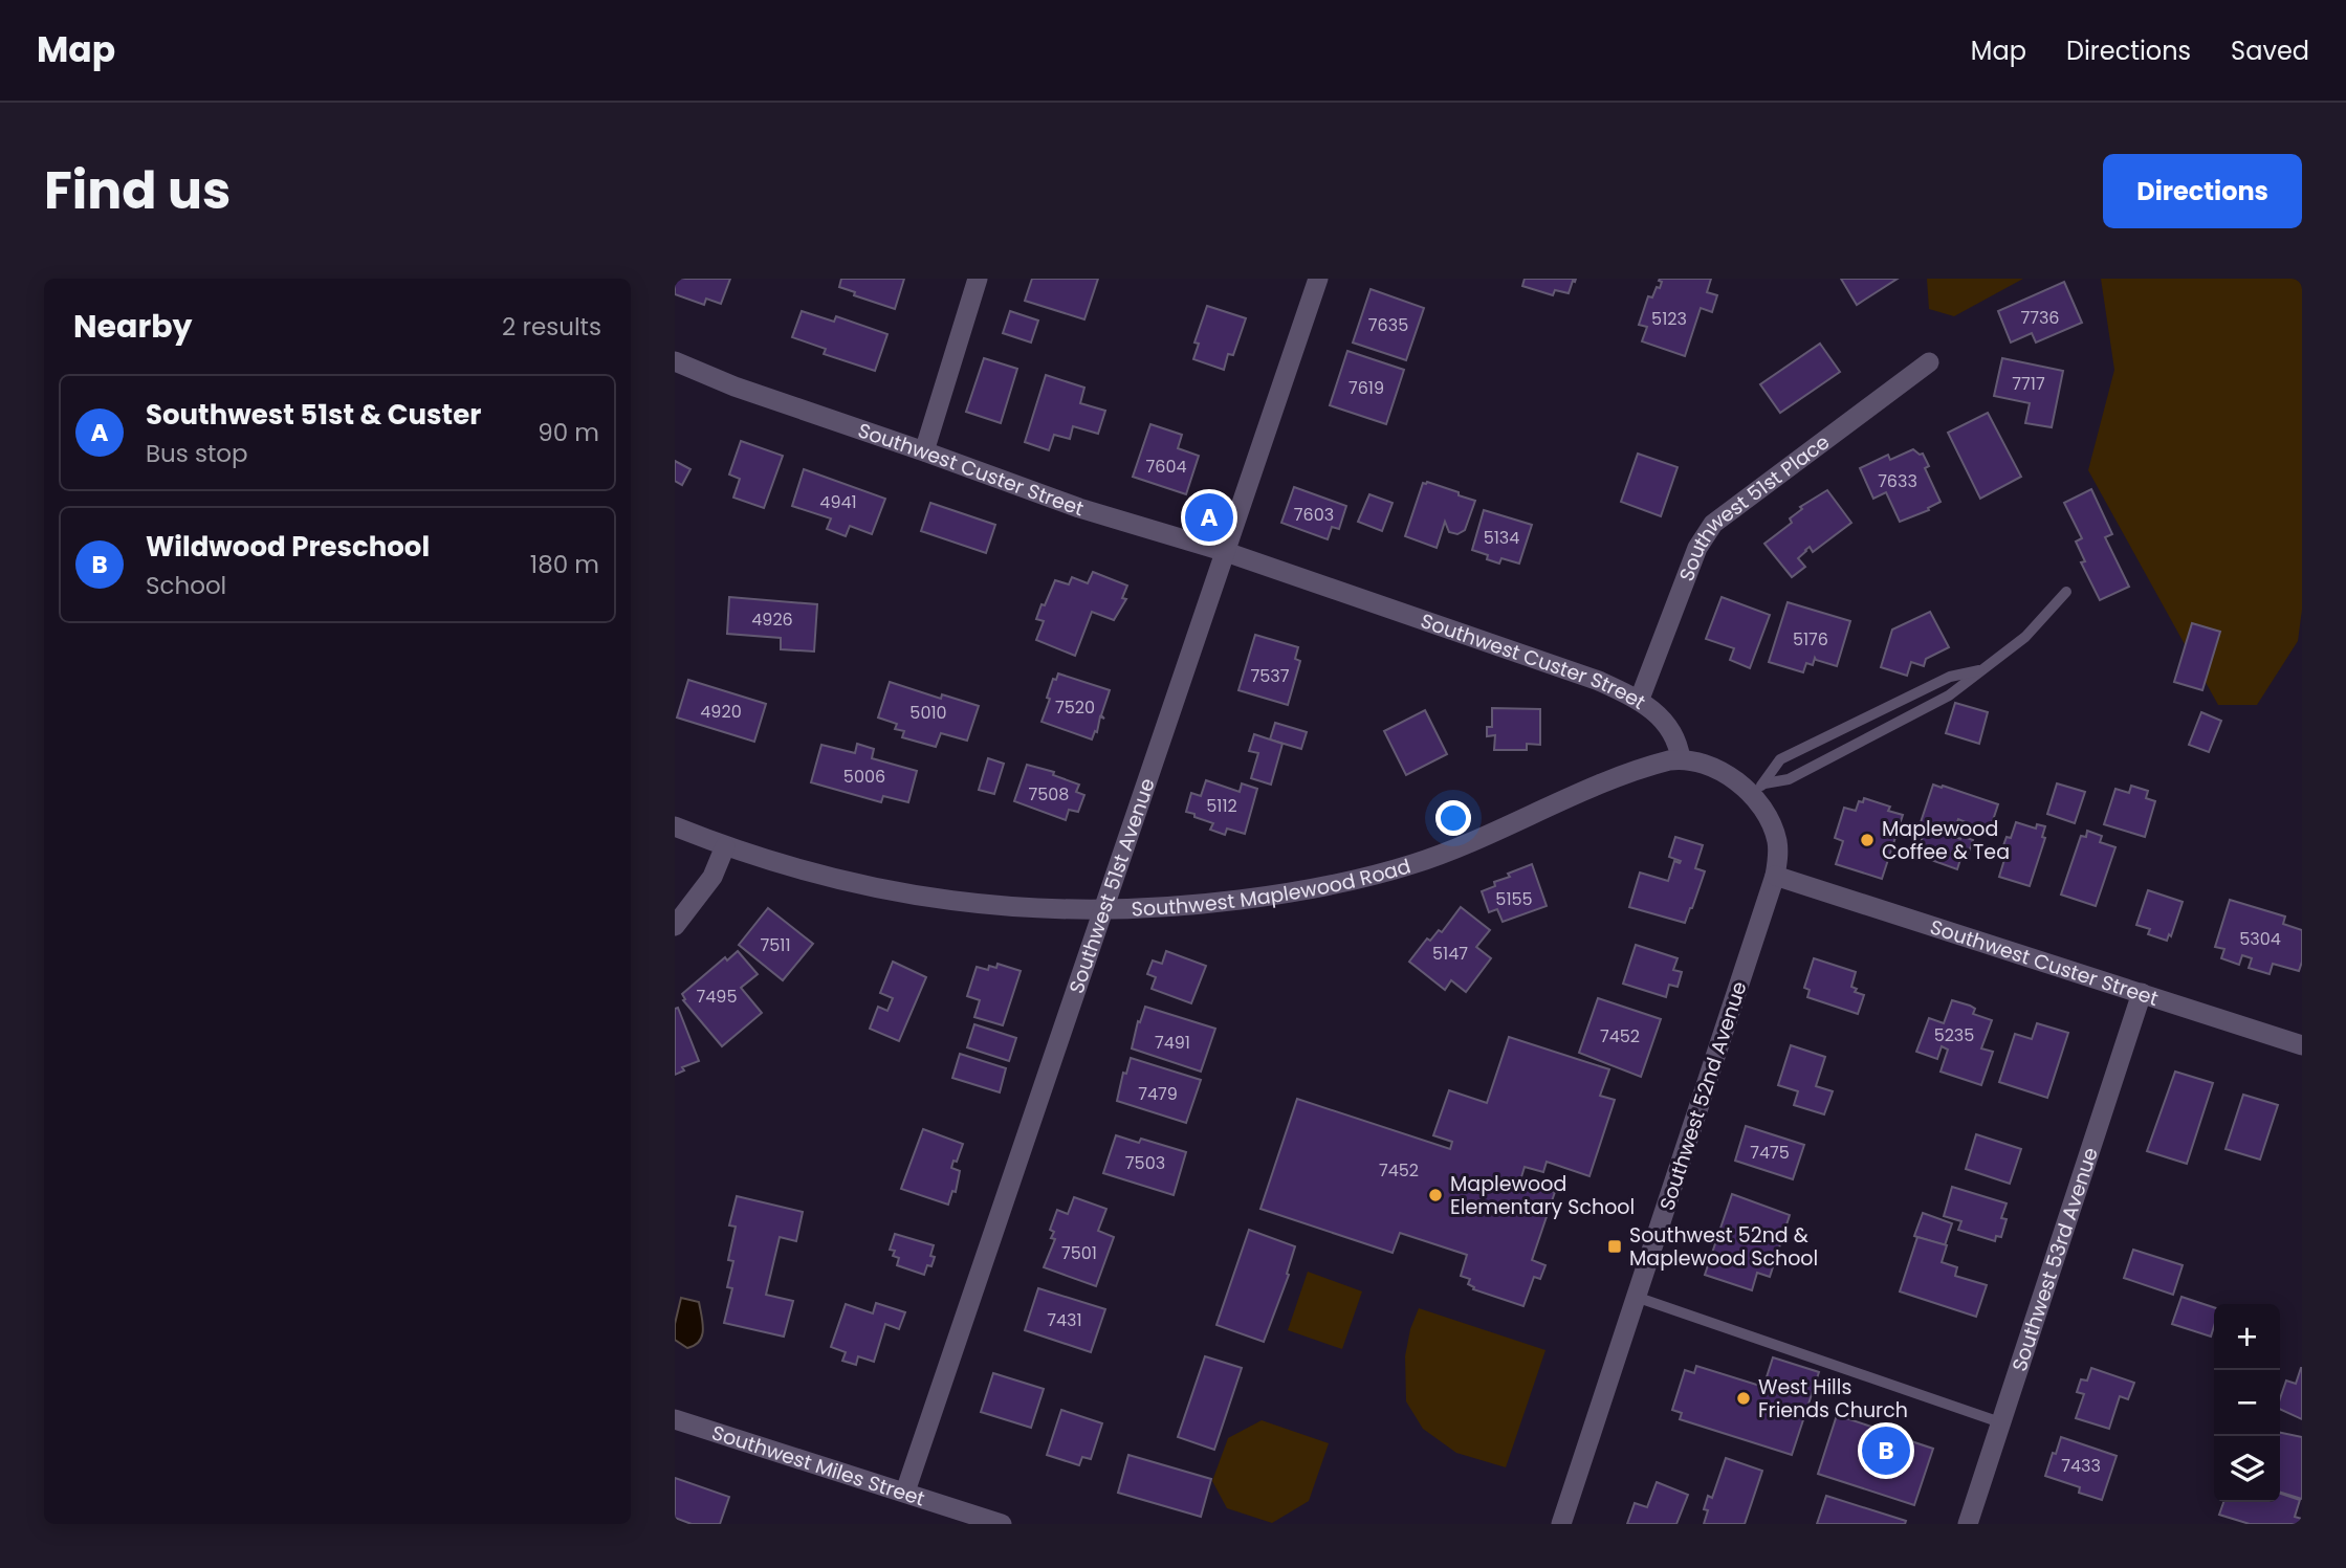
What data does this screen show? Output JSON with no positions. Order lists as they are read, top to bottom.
{
  "streets": {
    "street": [
      "Southwest Custer Street",
      "Southwest 51st Place",
      "Southwest 51st Avenue",
      "Southwest Maplewood Road",
      "Southwest 52nd Avenue",
      "Southwest 53rd Avenue",
      "Southwest Miles Street"
    ]
  },
  "crossings": [
    ["Southwest Custer Street", "Southwest 51st Place"],
    ["Southwest Custer Street", "Southwest 51st Avenue"],
    ["Southwest Custer Street", "Southwest Maplewood Road"],
    ["Southwest Custer Street", "Southwest 52nd Avenue"],
    ["Southwest Custer Street", "Southwest 53rd Avenue"],
    ["Southwest 51st Avenue", "Southwest Maplewood Road"],
    ["Southwest 51st Avenue", "Southwest Miles Street"]
  ],
  "places": {
    "other": ["Maplewood Coffee & Tea", "Maplewood Elementary School", "West Hills Friends Church"],
    "transit": ["Southwest 52nd & Maplewood School"]
  },
  "house_numbers": [
    "7736",
    "5123",
    "7635",
    "7717",
    "7619",
    "7604",
    "7633",
    "4941",
    "7603",
    "5134",
    "4926",
    "5176",
    "7537",
    "7520",
    "4920",
    "5010",
    "5006",
    "7508",
    "5112",
    "5155",
    "5304",
    "7511",
    "5147",
    "7495",
    "5235",
    "7452",
    "7491",
    "7479",
    "7475",
    "7503",
    "7452",
    "7501",
    "7431",
    "7433"
  ],
  "page": {
    "header": "Map",
    "nav": ["Map", "Directions", "Saved"],
    "title": "Find us",
    "buttons": "Directions",
    "heading": ["Nearby", "2 results"],
    "list": [
      {
        "mark": "A",
        "name": "Southwest 51st & Custer",
        "note": "Bus stop",
        "value": "90 m"
      },
      {
        "mark": "B",
        "name": "Wildwood Preschool",
        "note": "School",
        "value": "180 m"
      }
    ],
    "pins": ["A", "B"],
    "map_buttons": ["+", "−"]
  }
}
